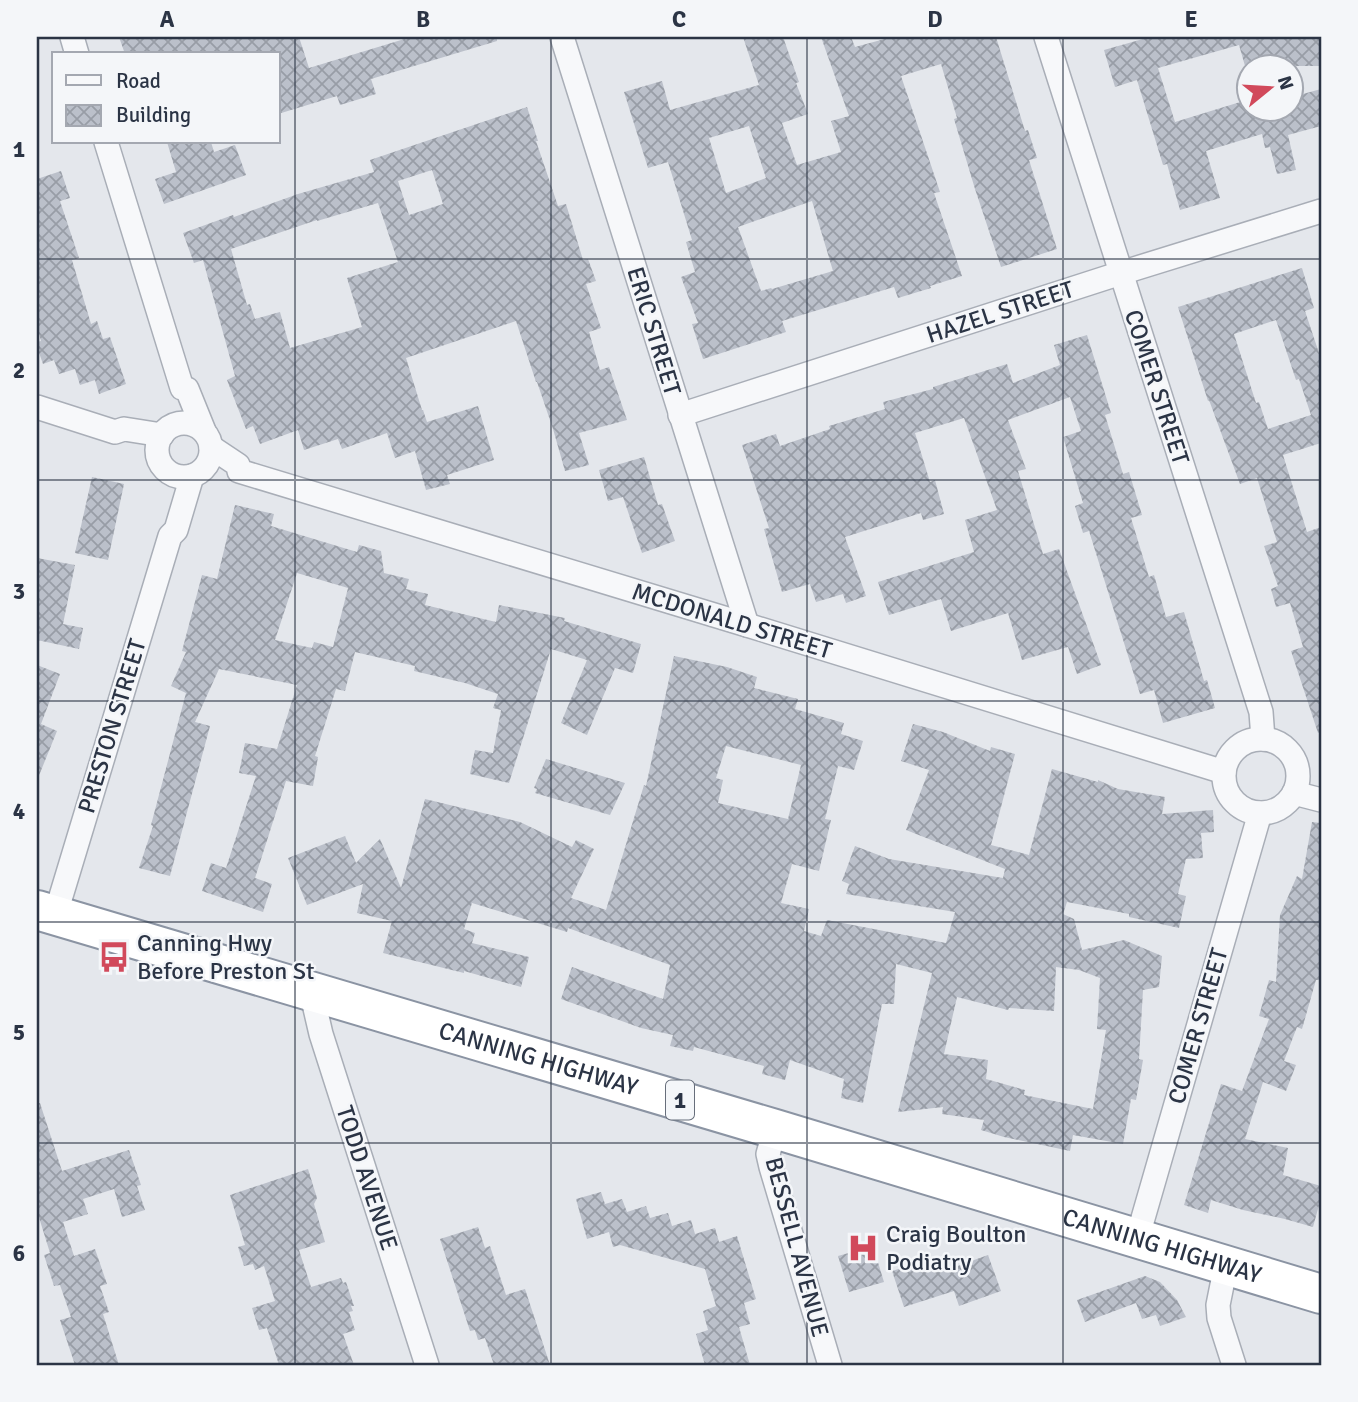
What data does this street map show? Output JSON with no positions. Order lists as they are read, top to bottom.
{
  "streets": {
    "highway": ["CANNING HIGHWAY", "1"],
    "street": [
      "HAZEL STREET",
      "ERIC STREET",
      "COMER STREET",
      "MCDONALD STREET",
      "PRESTON STREET",
      "TODD AVENUE",
      "BESSELL AVENUE"
    ]
  },
  "crossings": [
    ["HAZEL STREET", "ERIC STREET"],
    ["HAZEL STREET", "COMER STREET"],
    ["ERIC STREET", "MCDONALD STREET"],
    ["COMER STREET", "MCDONALD STREET"],
    ["COMER STREET", "CANNING HIGHWAY"],
    ["MCDONALD STREET", "PRESTON STREET"],
    ["PRESTON STREET", "CANNING HIGHWAY"],
    ["CANNING HIGHWAY", "TODD AVENUE"],
    ["CANNING HIGHWAY", "BESSELL AVENUE"]
  ],
  "places": {
    "bus stop": ["Canning Hwy Before Preston St"],
    "hospital": ["Craig Boulton Podiatry"]
  },
  "legend": ["Road", "Building"],
  "north": "right",
  "grid": {
    "columns": [
      "A",
      "B",
      "C",
      "D",
      "E"
    ],
    "rows": [
      "1",
      "2",
      "3",
      "4",
      "5",
      "6"
    ]
  }
}
